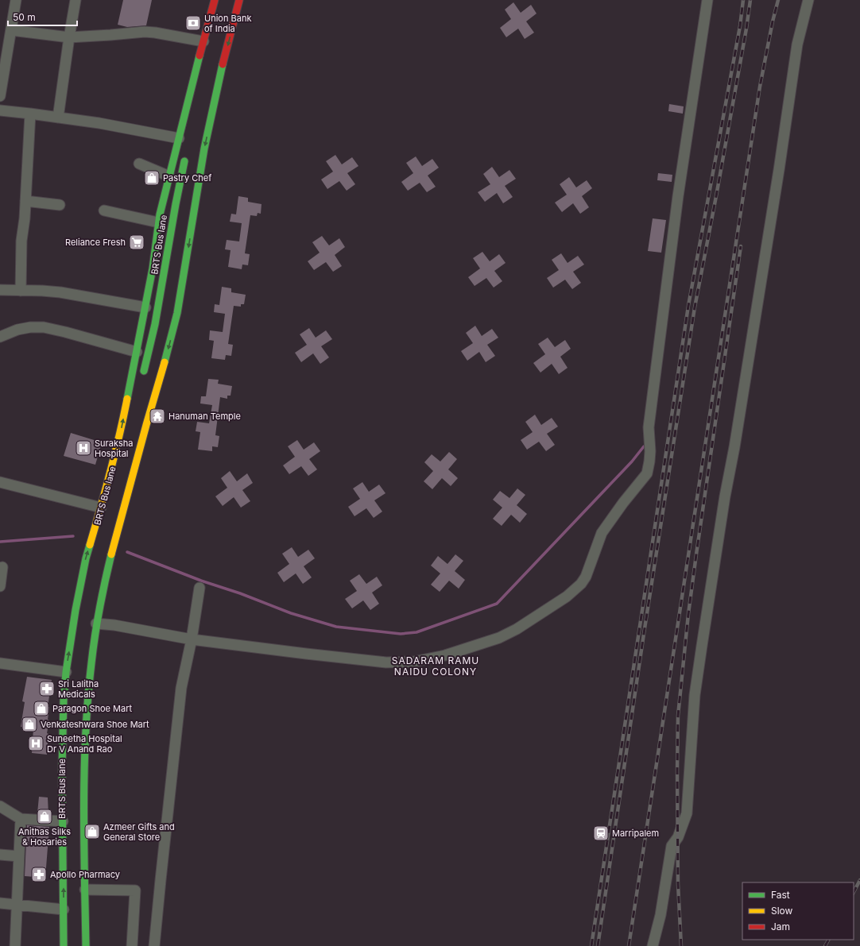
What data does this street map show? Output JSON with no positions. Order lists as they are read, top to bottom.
{
  "streets": {
    "main road": ["BRTS Bus lane"]
  },
  "districts": ["SADARAM RAMU NAIDU COLONY"],
  "places": {
    "bank": ["Union Bank of India"],
    "shop": [
      "Pastry Chef",
      "Paragon Shoe Mart",
      "Venkateshwara Shoe Mart",
      "Anithas Silks & Hosaries",
      "Azmeer Gifts and General Store"
    ],
    "supermarket": ["Reliance Fresh"],
    "temple": ["Hanuman Temple"],
    "hospital": ["Suraksha Hospital", "Suneetha Hospital Dr V Anand Rao"],
    "pharmacy": ["Sri Lalitha Medicals", "Apollo Pharmacy"],
    "station": ["Marripalem"]
  },
  "legend": ["Fast", "Slow", "Jam"],
  "scale_bar": "50 m"
}
